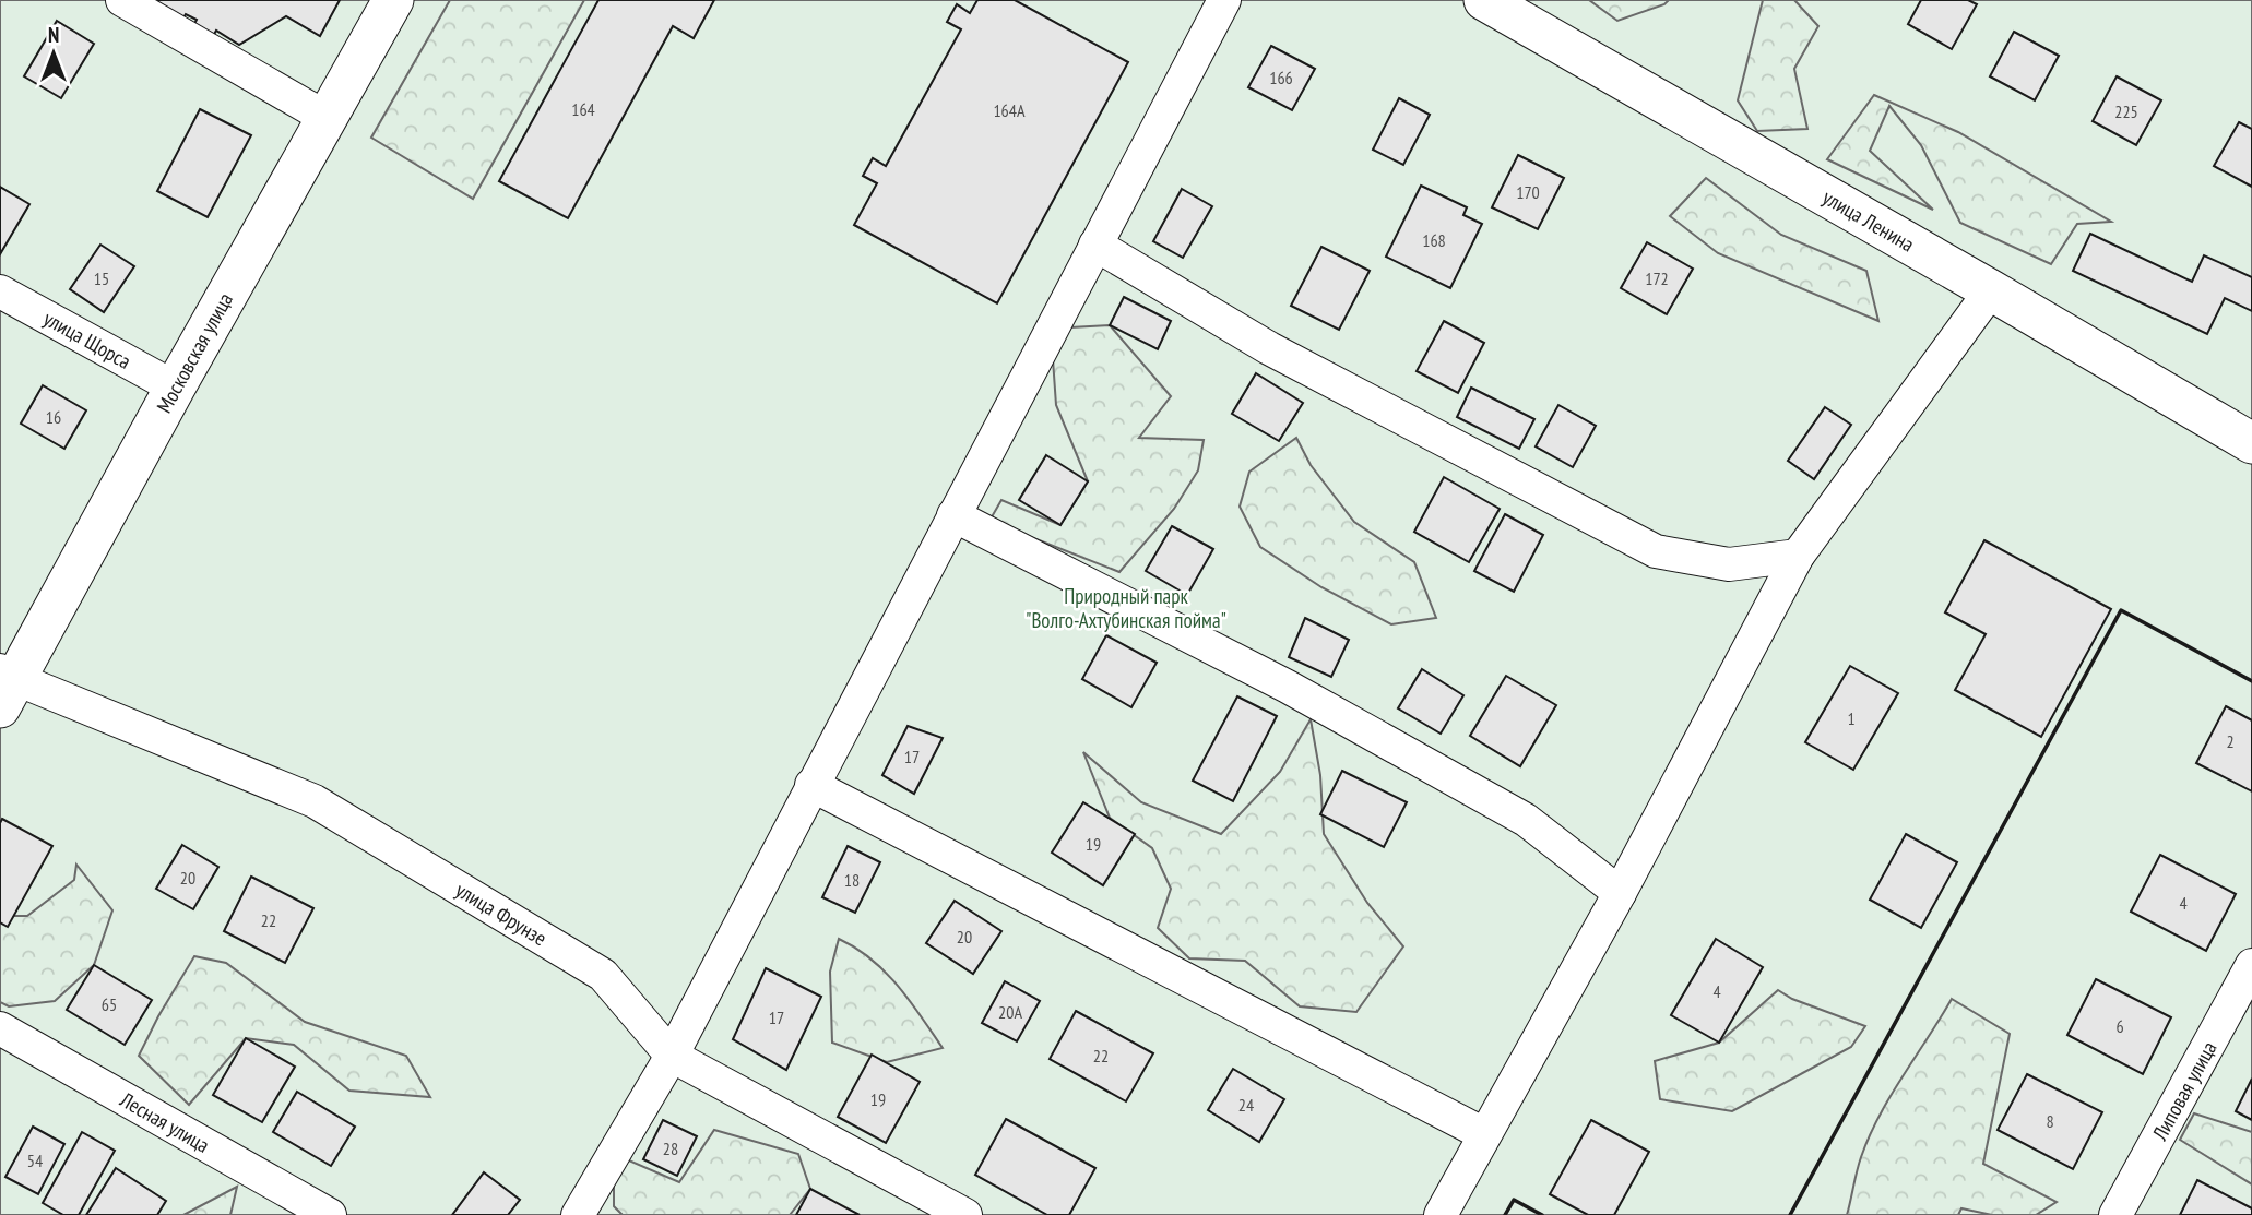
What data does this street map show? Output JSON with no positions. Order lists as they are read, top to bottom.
{
  "streets": {
    "street": [
      "улица Ленина",
      "улица Щорса",
      "Московская улица",
      "улица Фрунзе",
      "Липовая улица",
      "Лесная улица"
    ]
  },
  "crossings": [
    ["улица Щорса", "Московская улица"],
    ["Московская улица", "улица Фрунзе"]
  ],
  "parks": ["Природный парк \"Волго-Ахтубинская пойма\""],
  "house_numbers": [
    "166",
    "164",
    "164А",
    "225",
    "170",
    "168",
    "15",
    "172",
    "16",
    "1",
    "2",
    "17",
    "19",
    "20",
    "18",
    "4",
    "22",
    "20",
    "4",
    "65",
    "20А",
    "17",
    "6",
    "22",
    "19",
    "24",
    "8",
    "28",
    "54"
  ],
  "north": "top"
}
